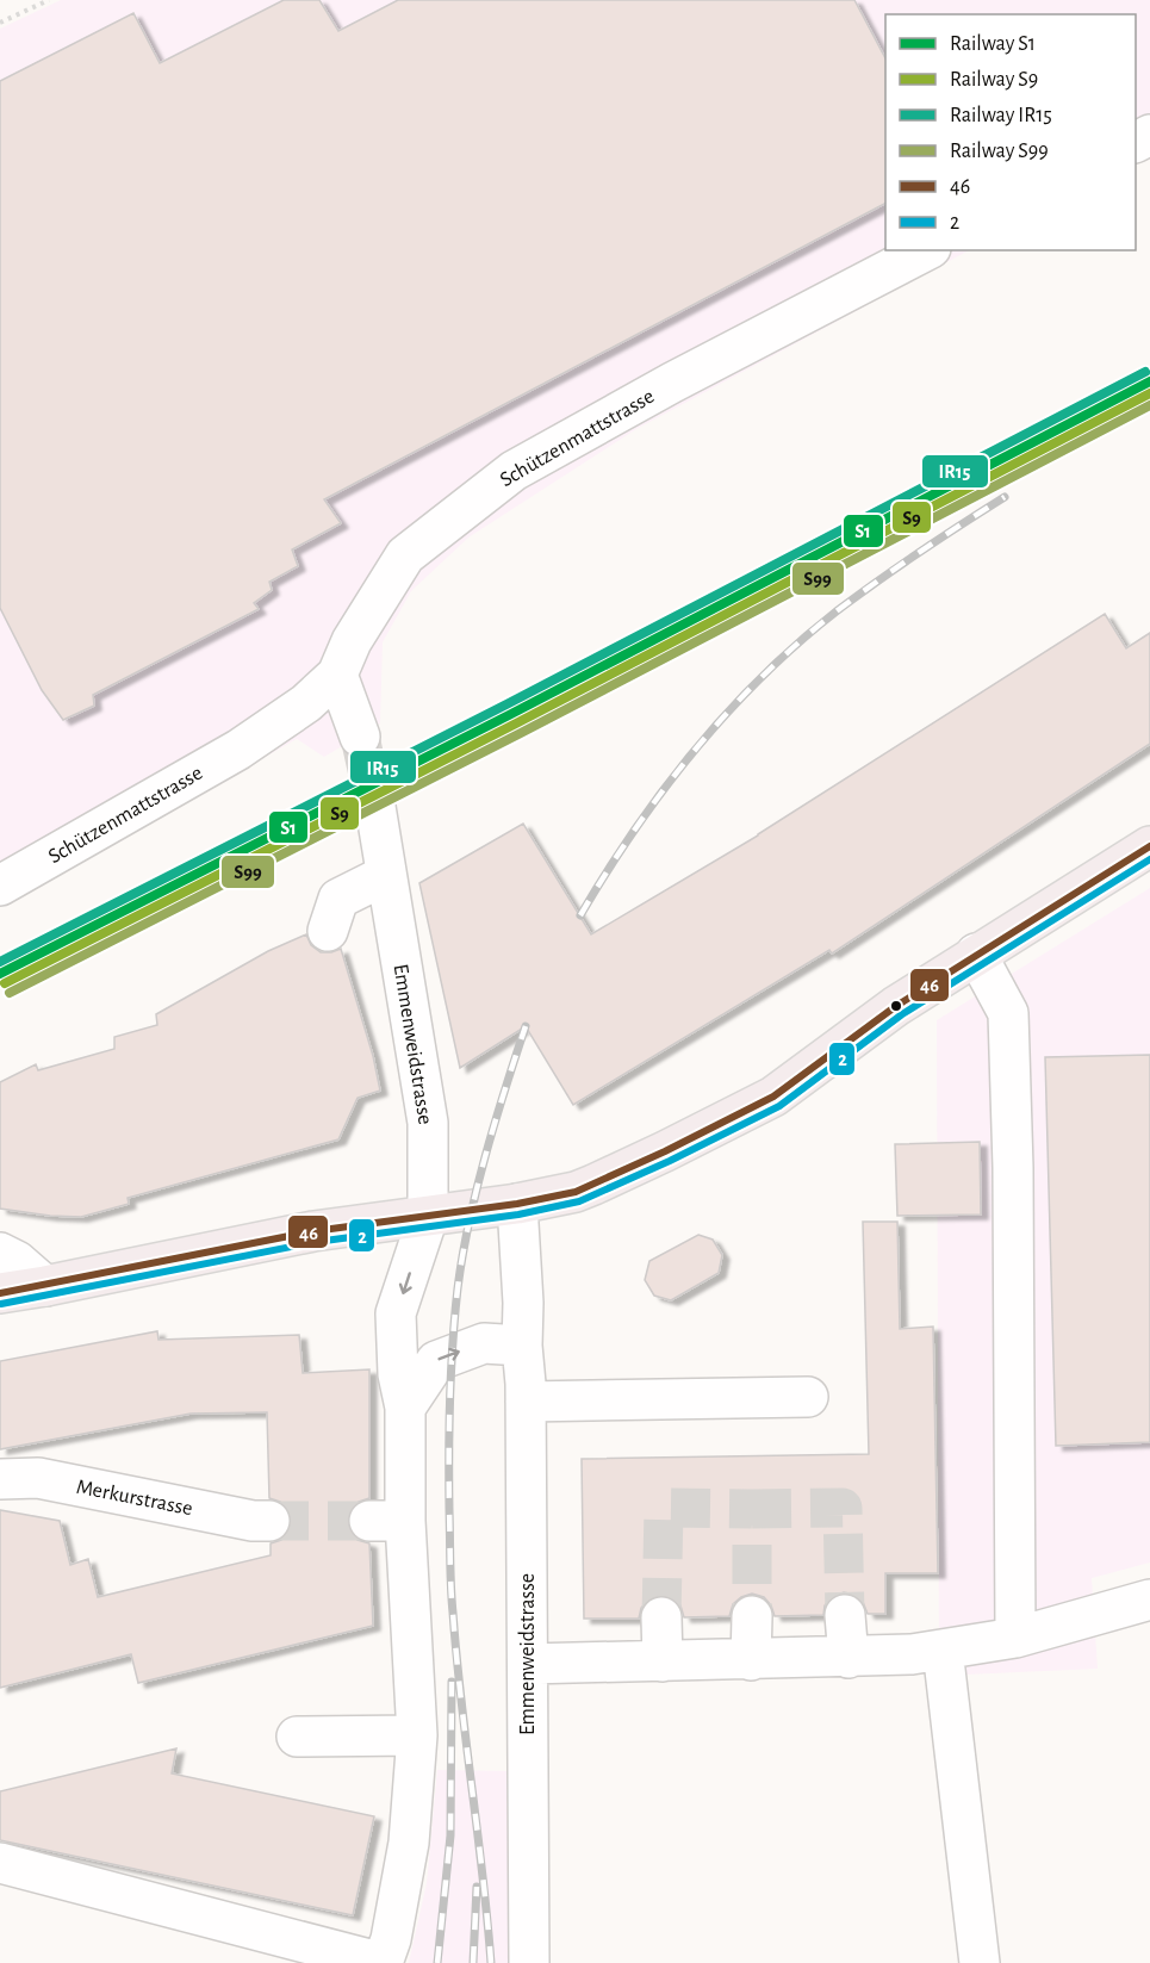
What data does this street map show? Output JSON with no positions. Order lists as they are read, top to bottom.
{
  "streets": {
    "street": ["Schützenmattstrasse", "Emmenweidstrasse", "Merkurstrasse"]
  },
  "lines": [
    "rail line IR15",
    "rail line S1",
    "rail line S9",
    "rail line S99",
    "transit line 46",
    "transit line 2"
  ],
  "legend": [
    "Railway S1",
    "Railway S9",
    "Railway IR15",
    "Railway S99",
    "46",
    "2"
  ]
}
